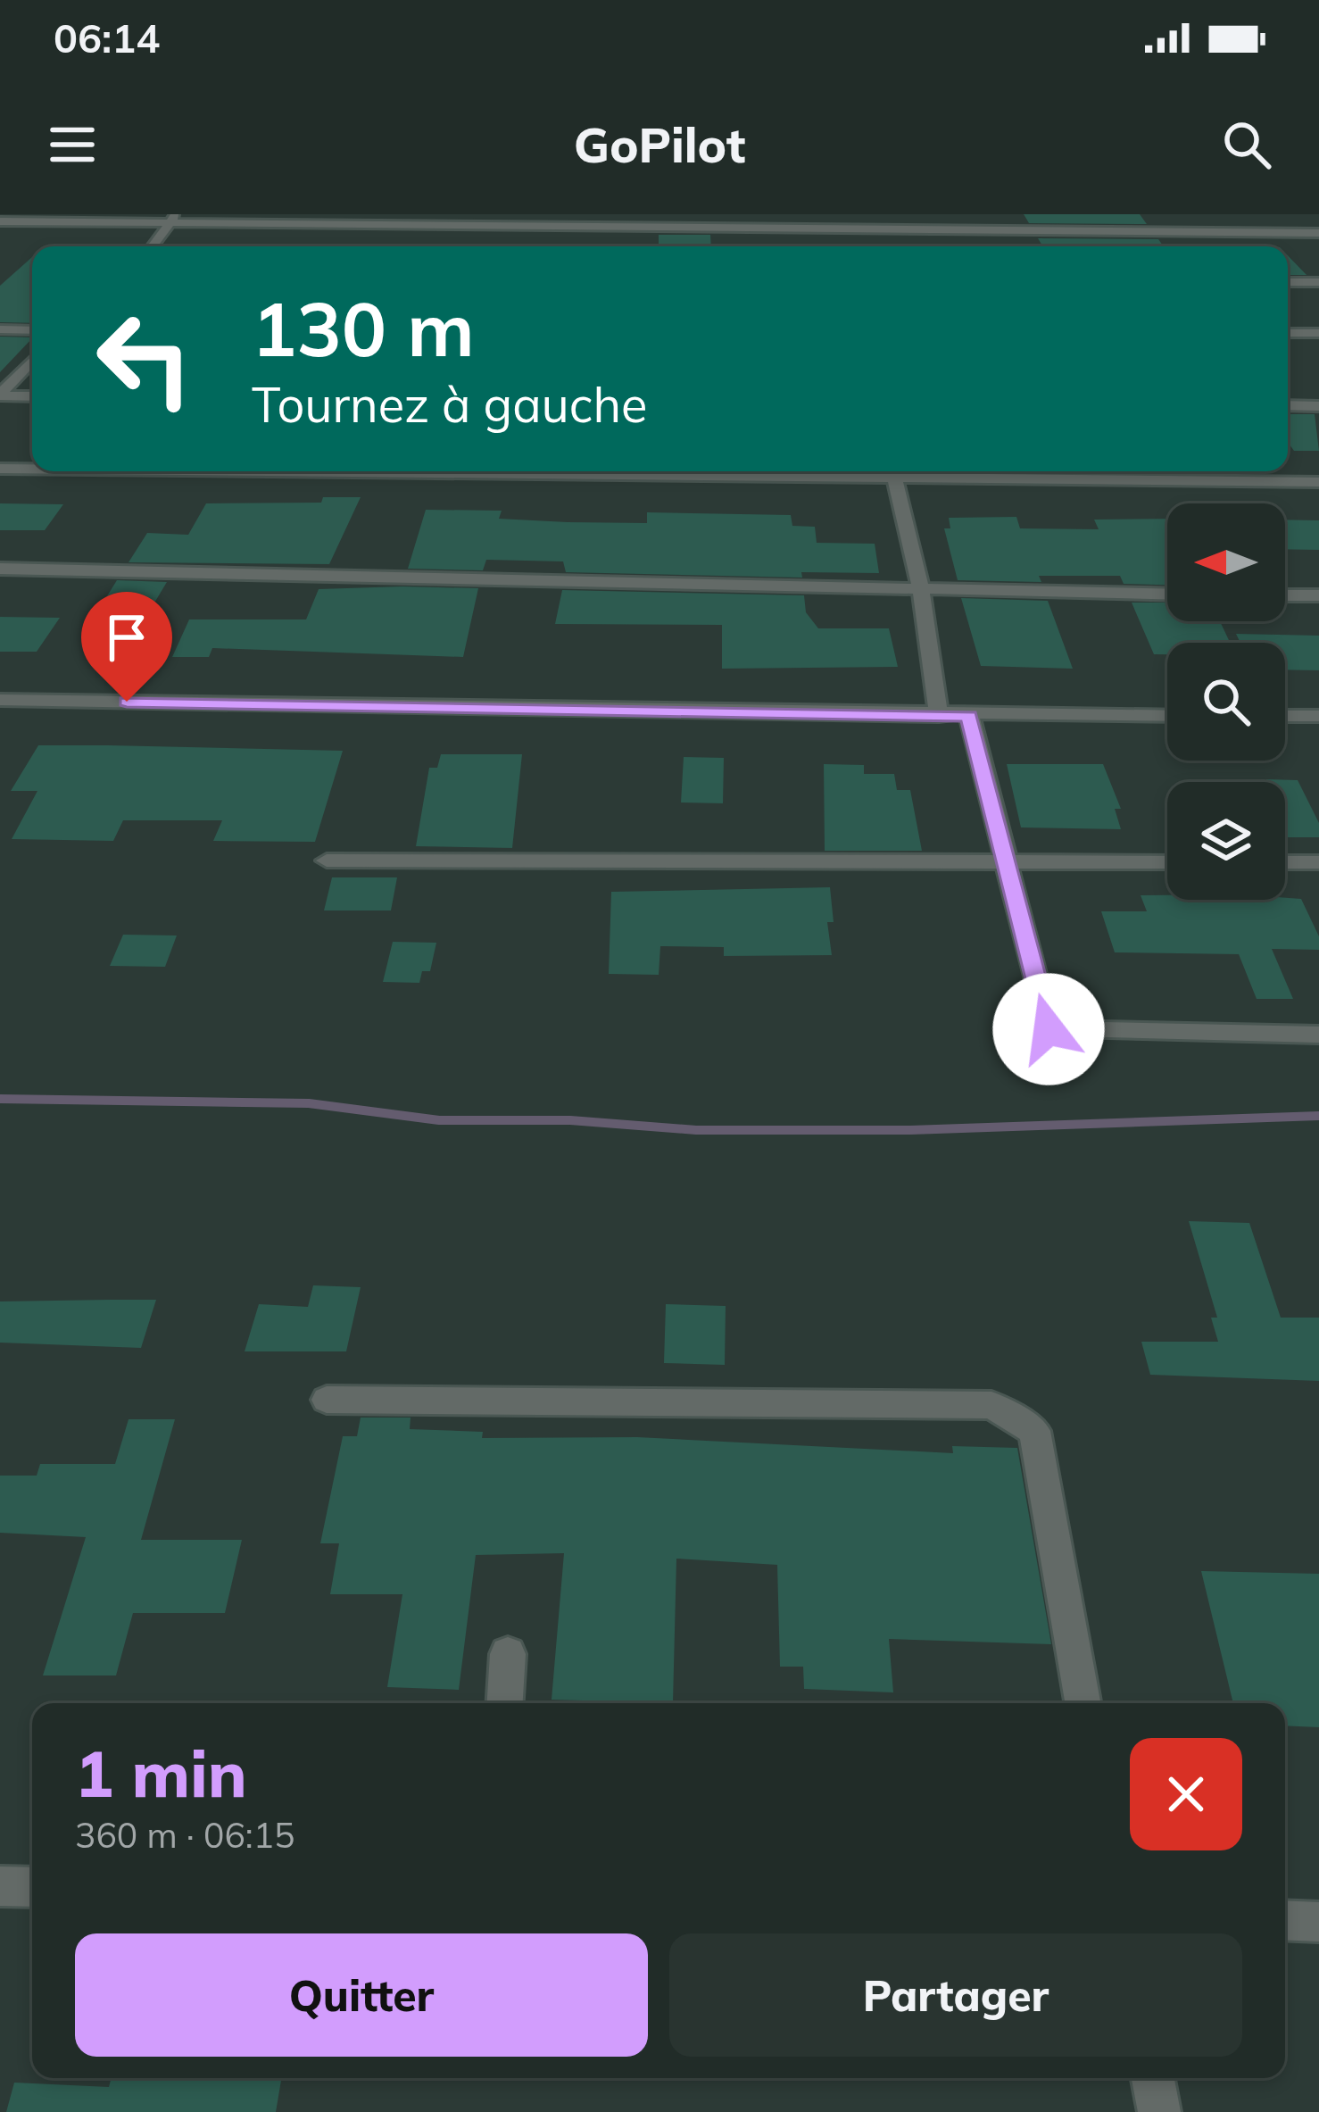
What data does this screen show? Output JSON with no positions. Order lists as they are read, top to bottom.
{
  "north": "left",
  "page": {
    "status": "06:14",
    "header": "GoPilot",
    "turn": ["130 m", "Tournez à gauche"],
    "heading": ["1 min", "360 m · 06:15"],
    "buttons": ["Quitter", "Partager"]
  }
}
